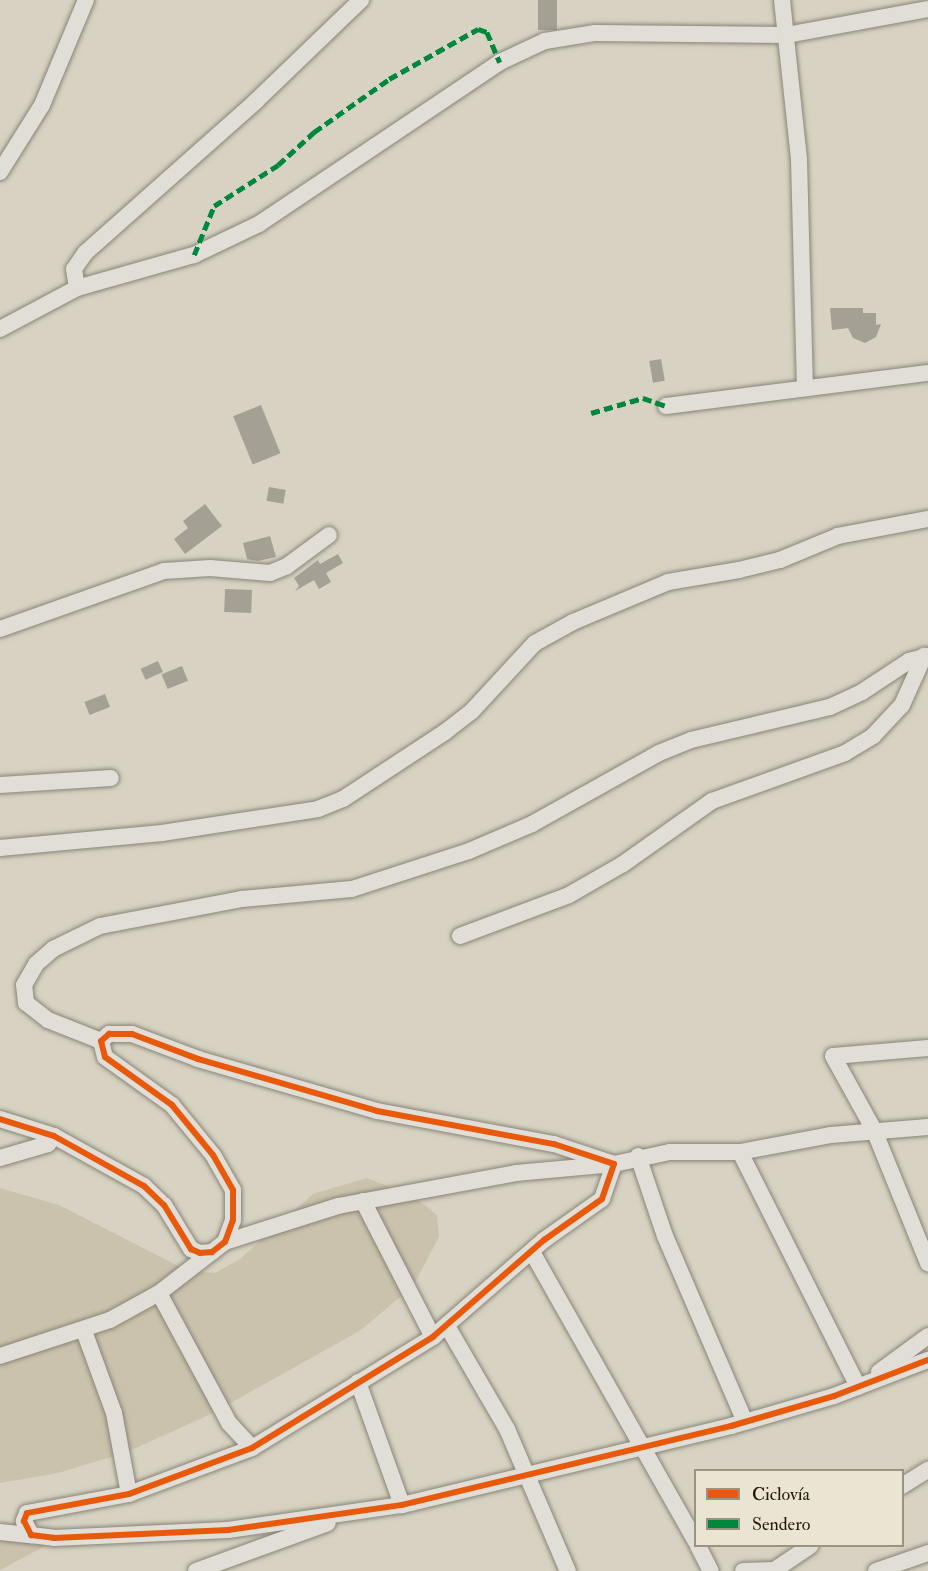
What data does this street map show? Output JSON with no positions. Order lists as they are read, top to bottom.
{
  "legend": ["Ciclovía", "Sendero"]
}
